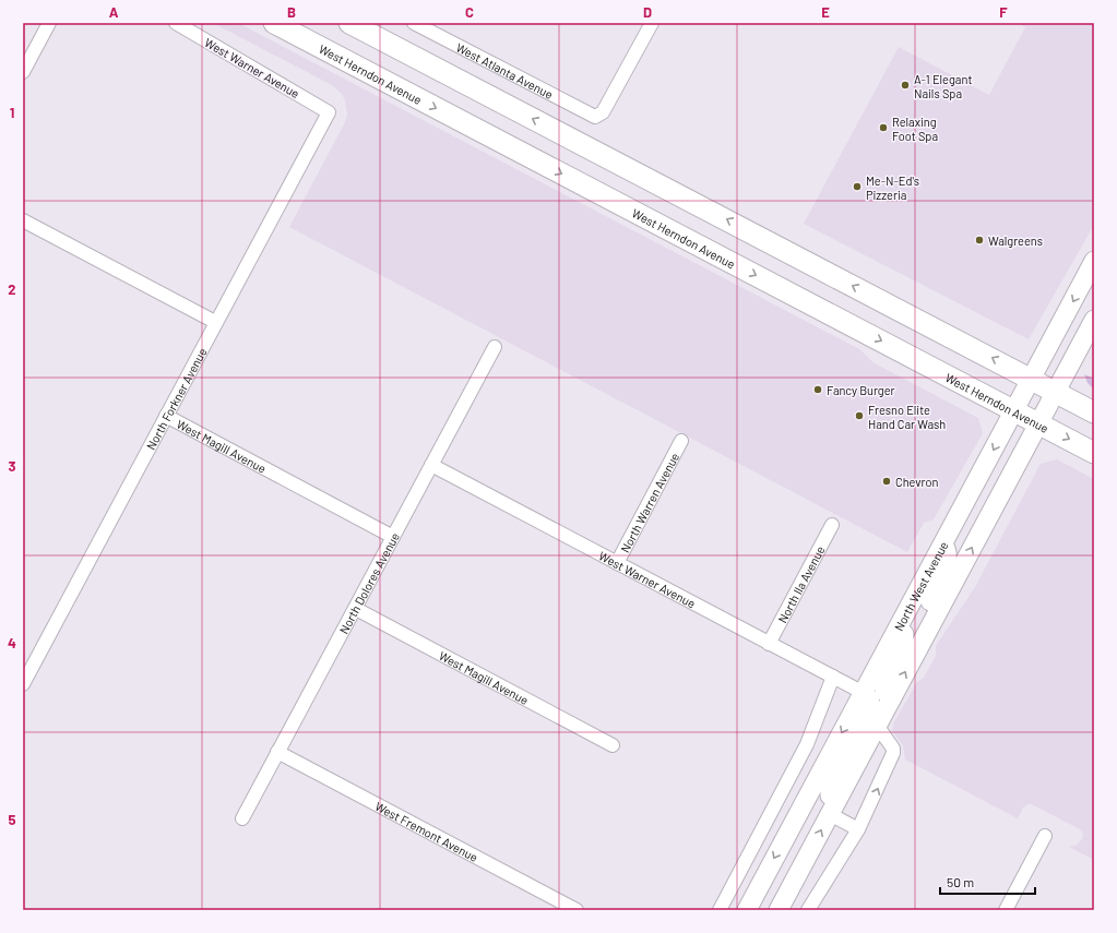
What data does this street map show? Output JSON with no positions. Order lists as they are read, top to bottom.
{
  "streets": {
    "main road": ["West Herndon Avenue", "North West Avenue"],
    "street": [
      "West Warner Avenue",
      "West Atlanta Avenue",
      "North Forkner Avenue",
      "West Magill Avenue",
      "North Warren Avenue",
      "North Dolores Avenue",
      "North Ila Avenue",
      "West Fremont Avenue"
    ]
  },
  "crossings": [
    ["West Warner Avenue", "North Forkner Avenue"],
    ["West Warner Avenue", "North Warren Avenue"],
    ["West Warner Avenue", "North Dolores Avenue"],
    ["West Warner Avenue", "North Ila Avenue"],
    ["West Warner Avenue", "North West Avenue"],
    ["West Herndon Avenue", "North West Avenue"],
    ["North Forkner Avenue", "West Magill Avenue"],
    ["West Magill Avenue", "North Dolores Avenue"],
    ["North Dolores Avenue", "West Fremont Avenue"]
  ],
  "places": [
    "A-1 Elegant Nails Spa",
    "Relaxing Foot Spa",
    "Me-N-Ed's Pizzeria",
    "Walgreens",
    "Fancy Burger",
    "Fresno Elite Hand Car Wash",
    "Chevron"
  ],
  "scale_bar": "50 m",
  "grid": {
    "columns": [
      "A",
      "B",
      "C",
      "D",
      "E",
      "F"
    ],
    "rows": [
      "1",
      "2",
      "3",
      "4",
      "5"
    ]
  }
}
